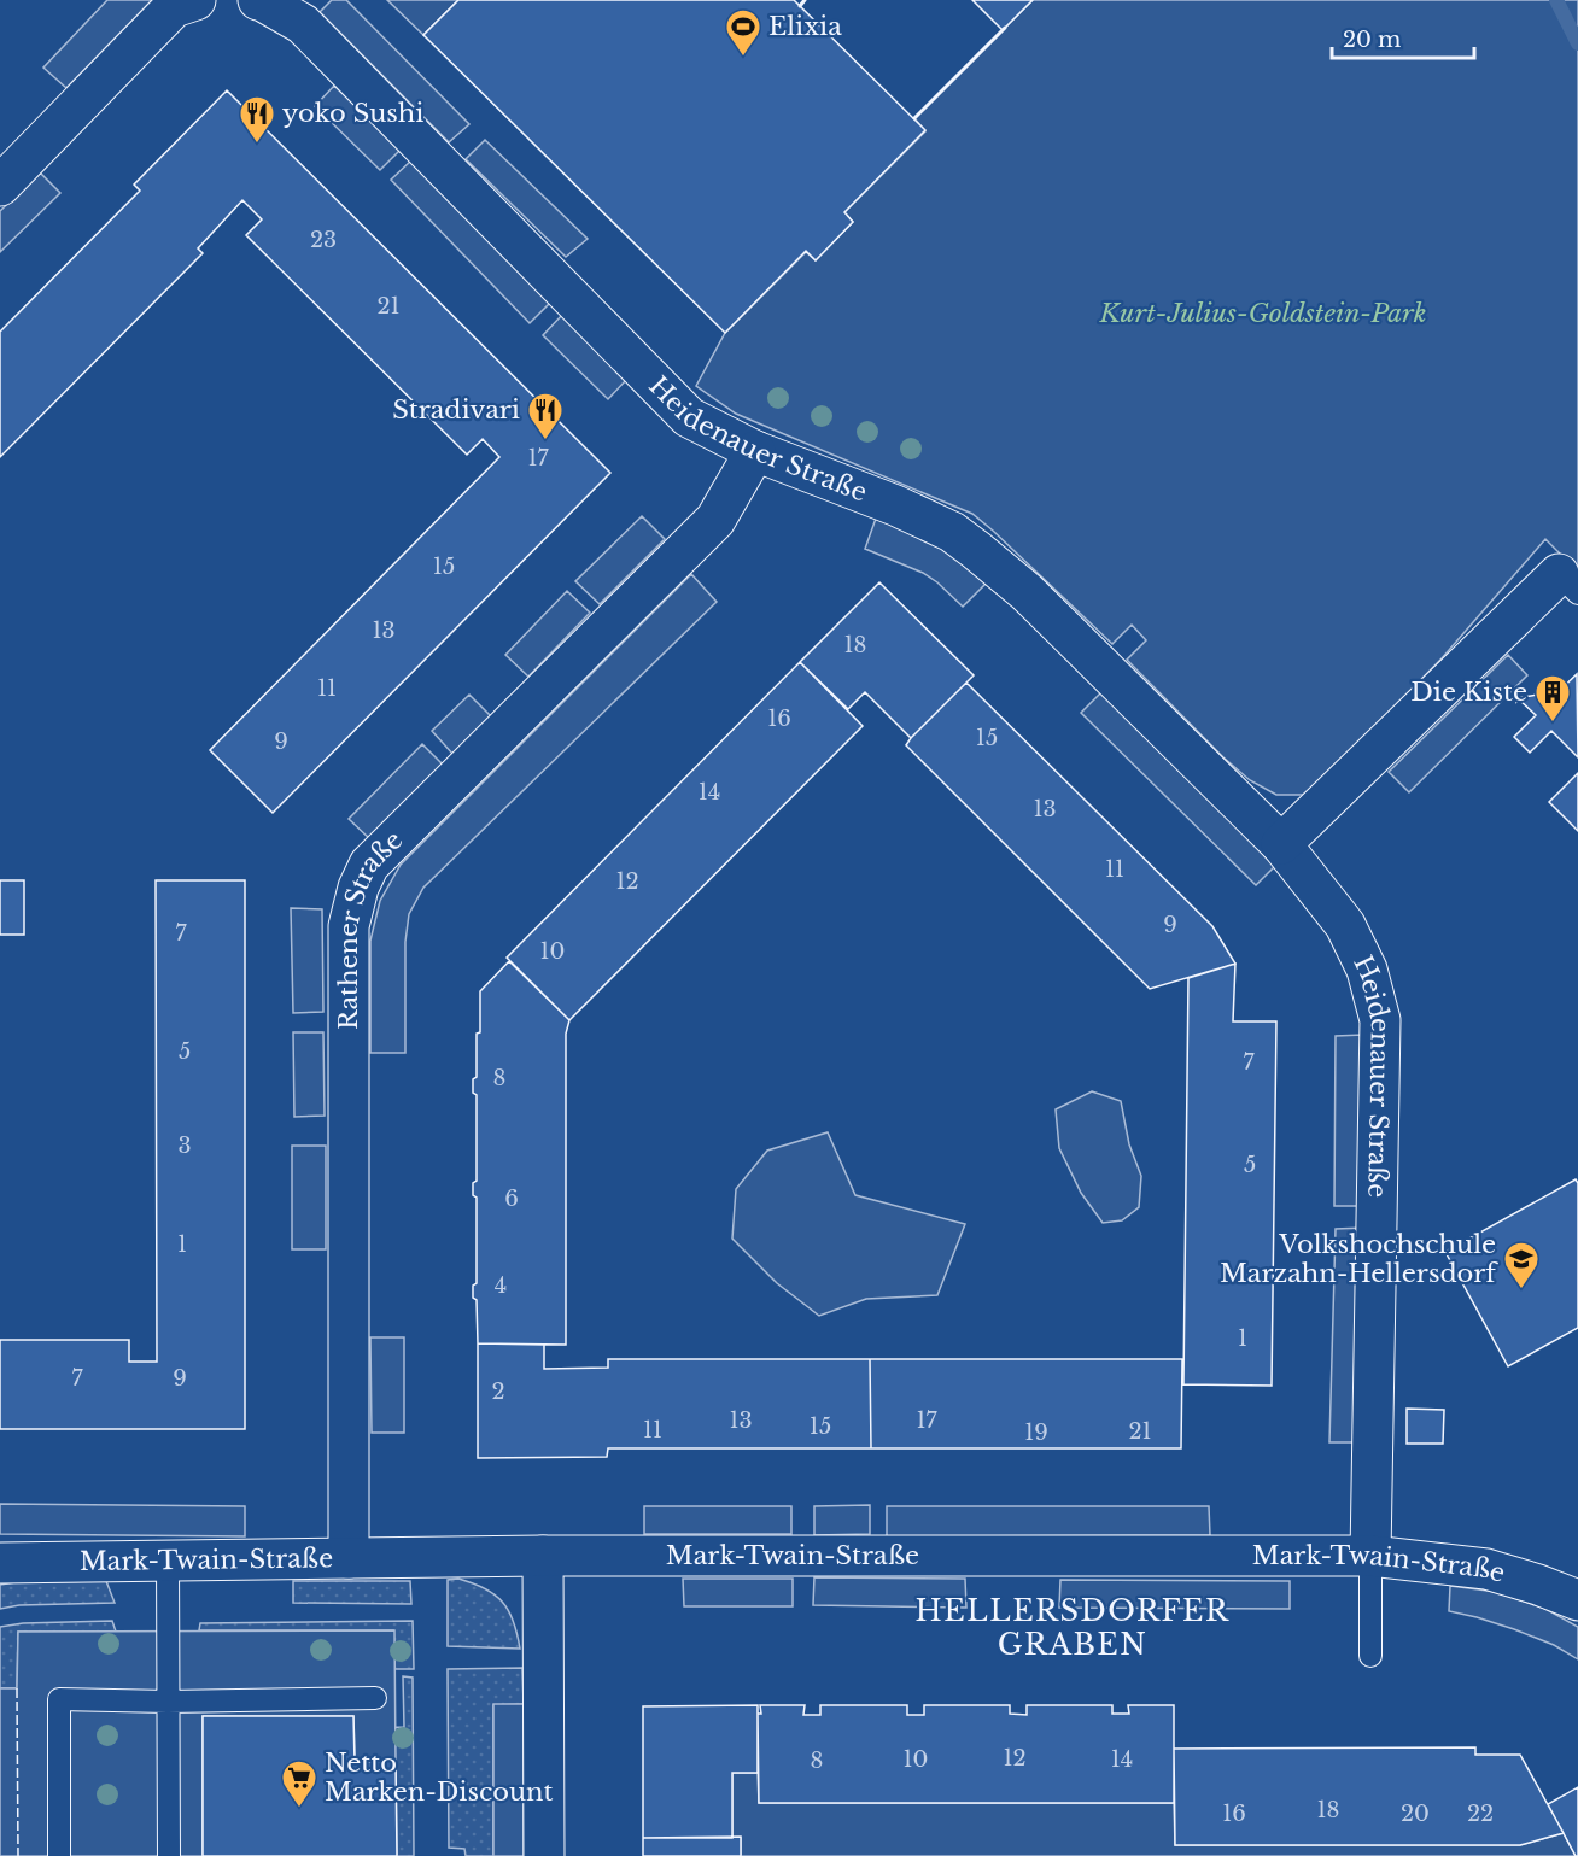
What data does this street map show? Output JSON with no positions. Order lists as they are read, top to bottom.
{
  "streets": {
    "street": ["Heidenauer Straße", "Rathener Straße", "Mark-Twain-Straße"]
  },
  "crossings": [
    ["Heidenauer Straße", "Rathener Straße"],
    ["Heidenauer Straße", "Mark-Twain-Straße"],
    ["Rathener Straße", "Mark-Twain-Straße"]
  ],
  "districts": ["HELLERSDORFER GRABEN"],
  "parks": ["Kurt-Julius-Goldstein-Park"],
  "places": {
    "sports": ["Elixia"],
    "restaurant": ["yoko Sushi", "Stradivari"],
    "building": ["Die Kiste"],
    "school or university": ["Volkshochschule Marzahn-Hellersdorf"],
    "supermarket": ["Netto Marken-Discount"]
  },
  "house_numbers": [
    "23",
    "21",
    "17",
    "15",
    "13",
    "18",
    "11",
    "16",
    "15",
    "9",
    "14",
    "13",
    "11",
    "12",
    "9",
    "7",
    "10",
    "5",
    "7",
    "8",
    "3",
    "5",
    "6",
    "1",
    "4",
    "1",
    "7",
    "9",
    "2",
    "13",
    "17",
    "15",
    "11",
    "21",
    "19",
    "12",
    "10",
    "14",
    "8",
    "18",
    "16",
    "20",
    "22"
  ],
  "scale_bar": "20 m"
}
